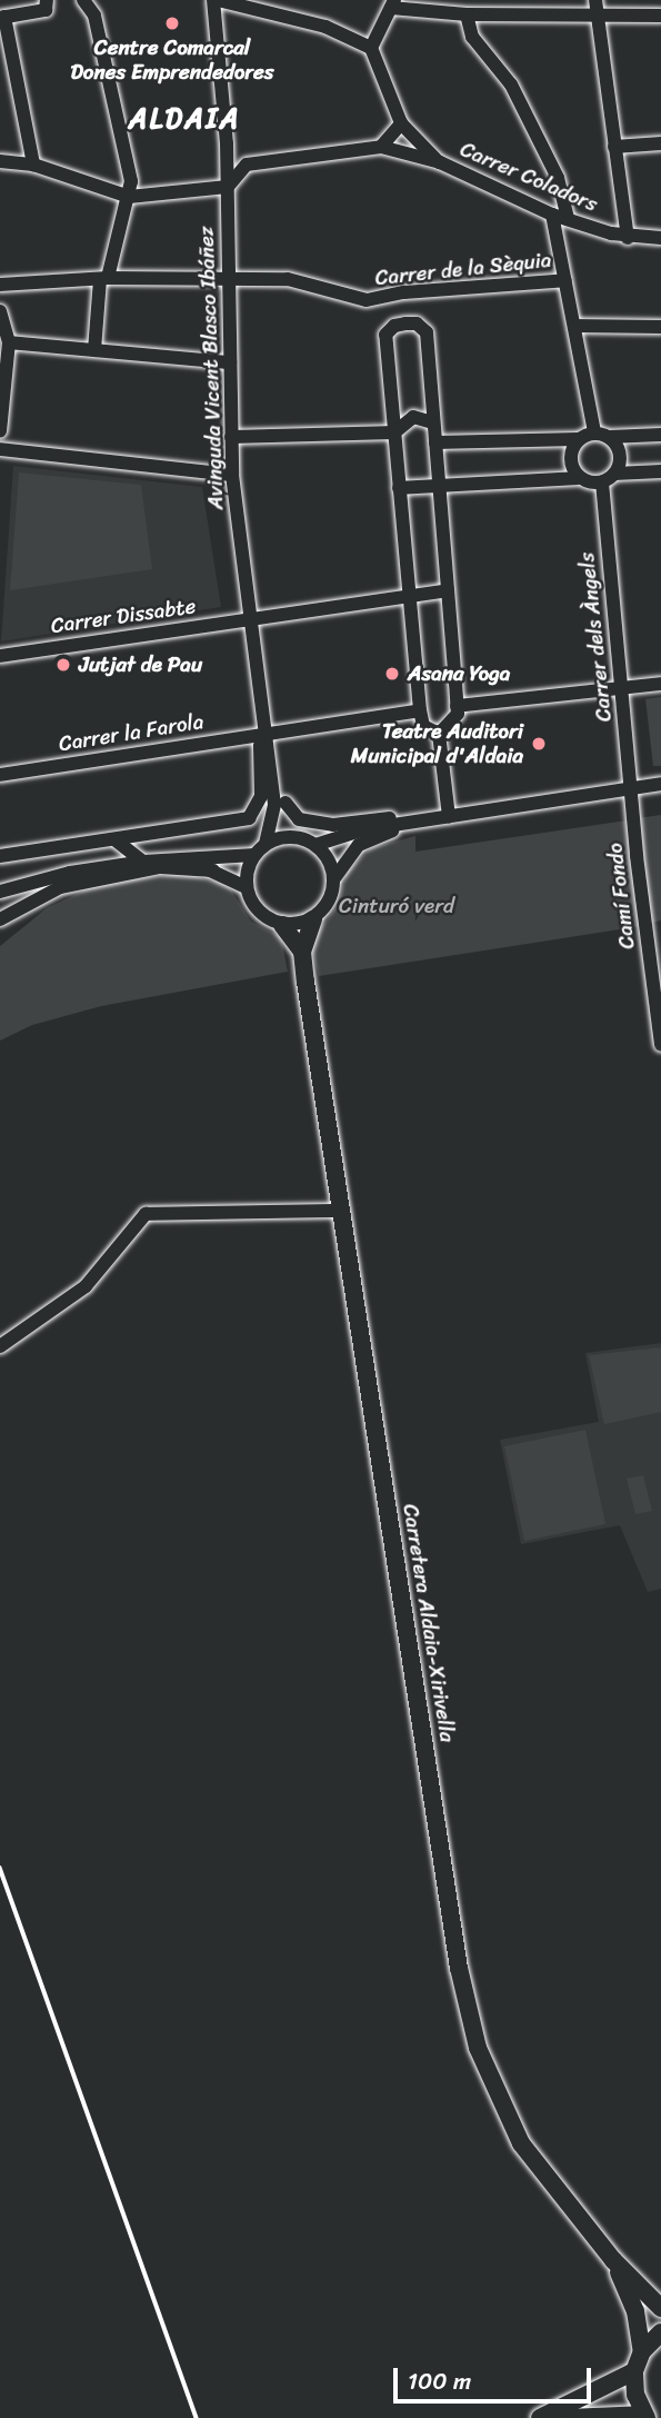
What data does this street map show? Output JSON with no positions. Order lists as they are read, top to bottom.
{
  "streets": {
    "main road": ["Carretera Aldaia-Xirivella"],
    "street": [
      "Carrer Coladors",
      "Carrer de la Sèquia",
      "Avinguda Vicent Blasco Ibáñez",
      "Carrer Dissabte",
      "Carrer dels Àngels",
      "Carrer la Farola",
      "Camí Fondo"
    ]
  },
  "crossings": [
    ["Carrer de la Sèquia", "Avinguda Vicent Blasco Ibáñez"],
    ["Avinguda Vicent Blasco Ibáñez", "Carrer Dissabte"],
    ["Avinguda Vicent Blasco Ibáñez", "Carrer la Farola"],
    ["Avinguda Vicent Blasco Ibáñez", "Carretera Aldaia-Xirivella"],
    ["Carrer dels Àngels", "Camí Fondo"]
  ],
  "districts": ["ALDAIA"],
  "parks": ["Cinturó verd"],
  "places": [
    "Centre Comarcal Dones Emprendedores",
    "Jutjat de Pau",
    "Asana Yoga",
    "Teatre Auditori Municipal d'Aldaia"
  ],
  "scale_bar": "100 m"
}
